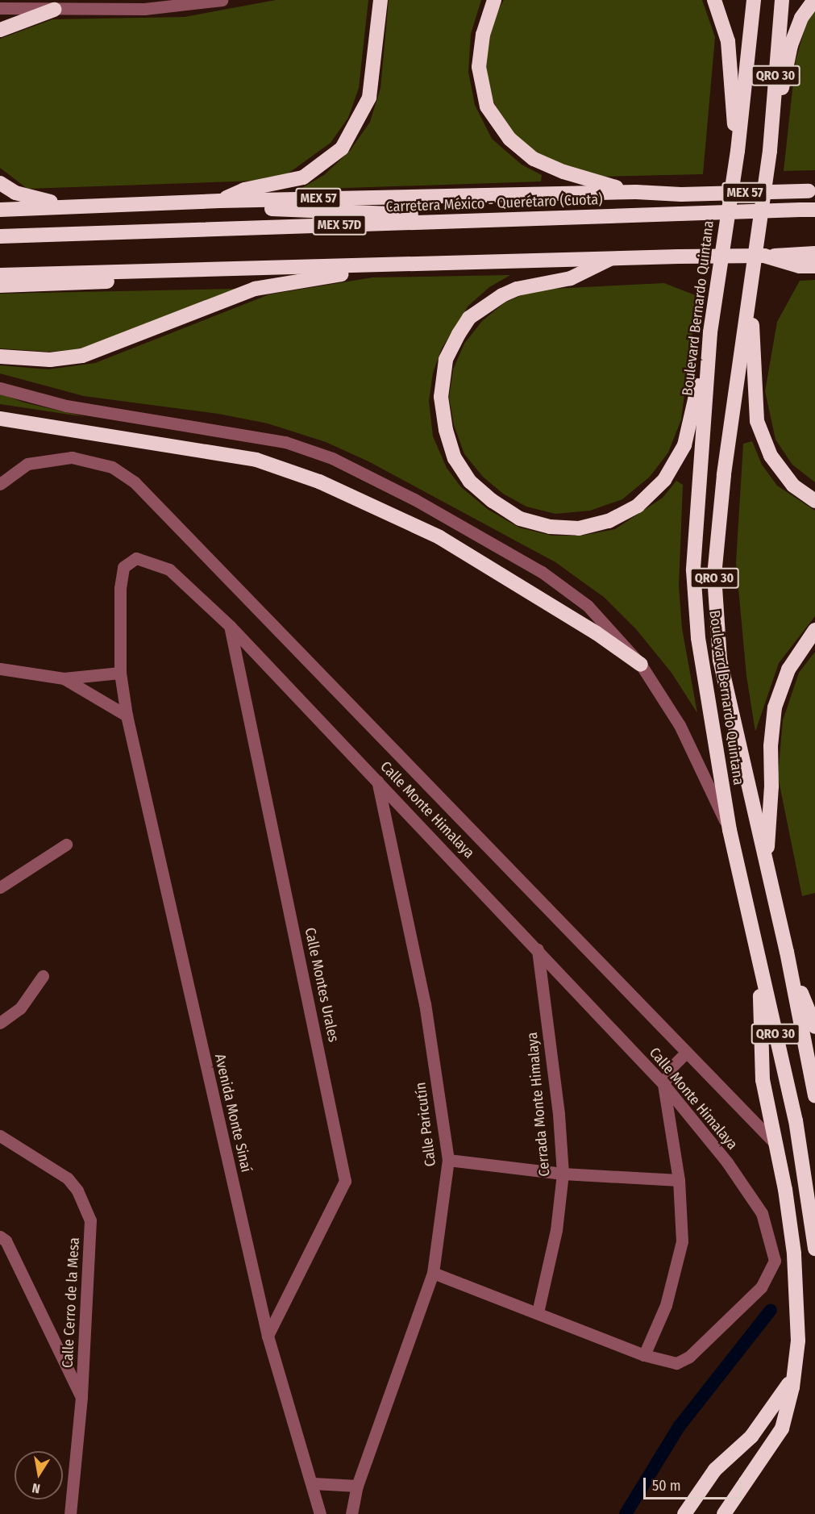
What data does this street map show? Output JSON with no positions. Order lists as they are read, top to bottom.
{
  "streets": {
    "highway": [
      "QRO 30",
      "MEX 57",
      "Carretera México - Querétaro (Cuota)",
      "MEX 57D",
      "Boulevard Bernardo Quintana"
    ],
    "street": [
      "Calle Monte Himalaya",
      "Calle Montes Urales",
      "Cerrada Monte Himalaya",
      "Avenida Monte Sinaí",
      "Calle Paricutín",
      "Calle Cerro de la Mesa"
    ]
  },
  "crossings": [
    ["Calle Monte Himalaya", "Calle Montes Urales"],
    ["Calle Monte Himalaya", "Cerrada Monte Himalaya"],
    ["Calle Monte Himalaya", "Avenida Monte Sinaí"],
    ["Calle Monte Himalaya", "Calle Paricutín"],
    ["Calle Montes Urales", "Avenida Monte Sinaí"]
  ],
  "scale_bar": "50 m",
  "north": "bottom"
}
